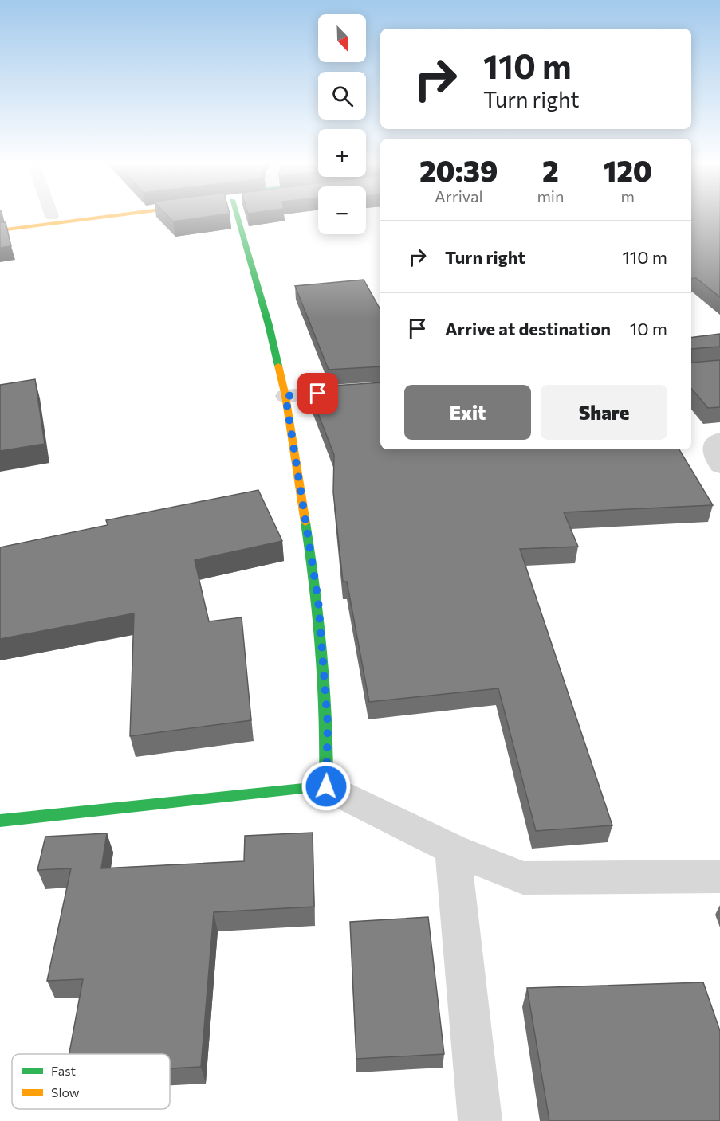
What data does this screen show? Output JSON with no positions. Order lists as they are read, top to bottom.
{
  "legend": ["Fast", "Slow"],
  "north": "bottom right",
  "page": {
    "map_buttons": ["+", "−"],
    "turn": ["110 m", "Turn right"],
    "eta": [
      "20:39",
      "Arrival",
      "2",
      "min",
      "120",
      "m"
    ],
    "list": [
      {
        "name": "Turn right",
        "value": "110 m"
      },
      {
        "name": "Arrive at destination",
        "value": "10 m"
      }
    ],
    "buttons": ["Exit", "Share"]
  }
}
